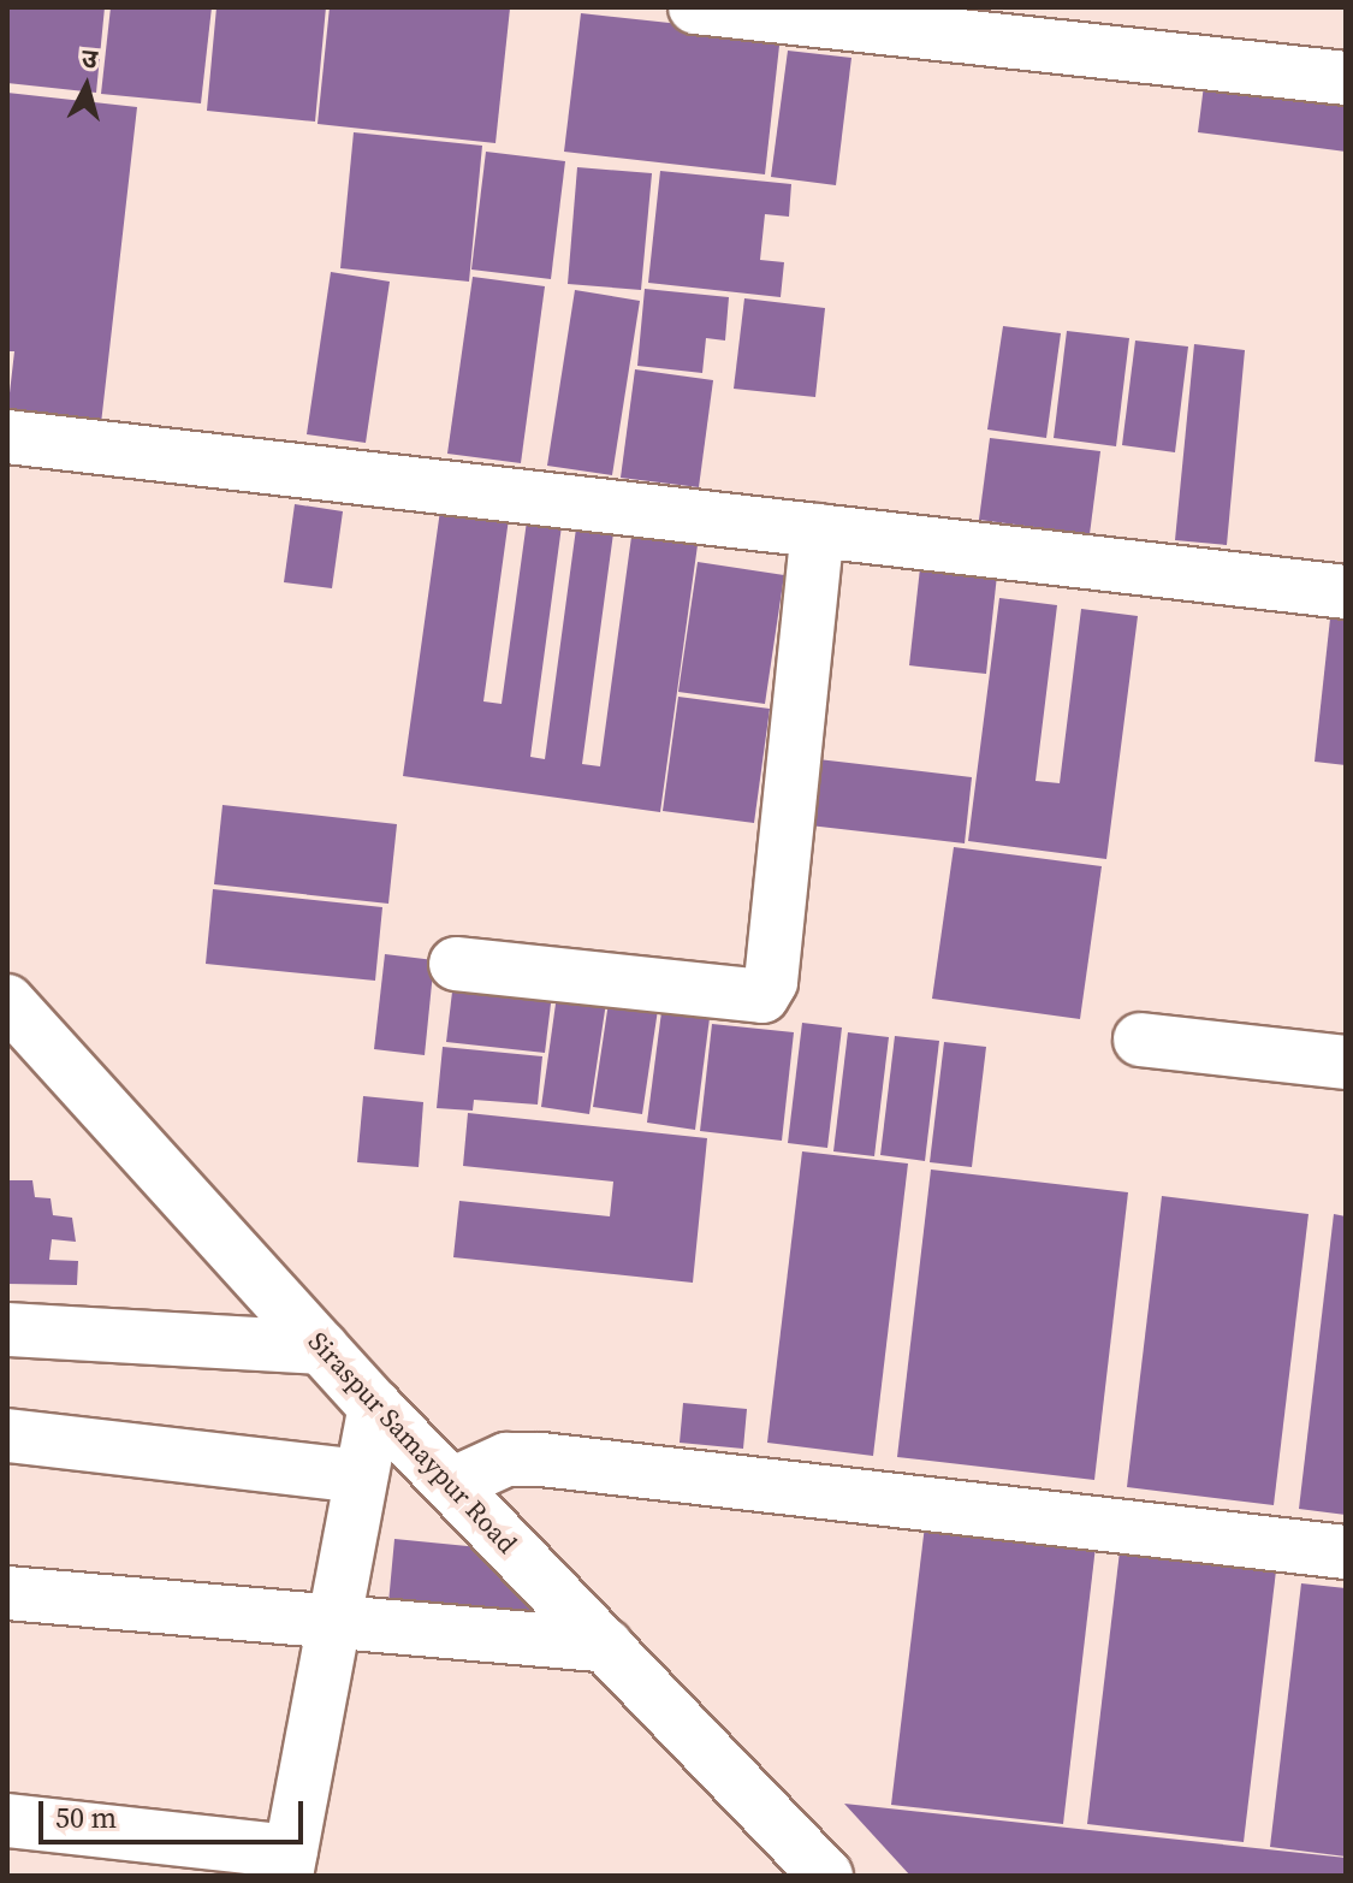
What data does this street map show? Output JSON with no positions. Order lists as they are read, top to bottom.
{
  "streets": {
    "street": ["Siraspur Samaypur Road"]
  },
  "scale_bar": "50 m",
  "north": "top"
}
